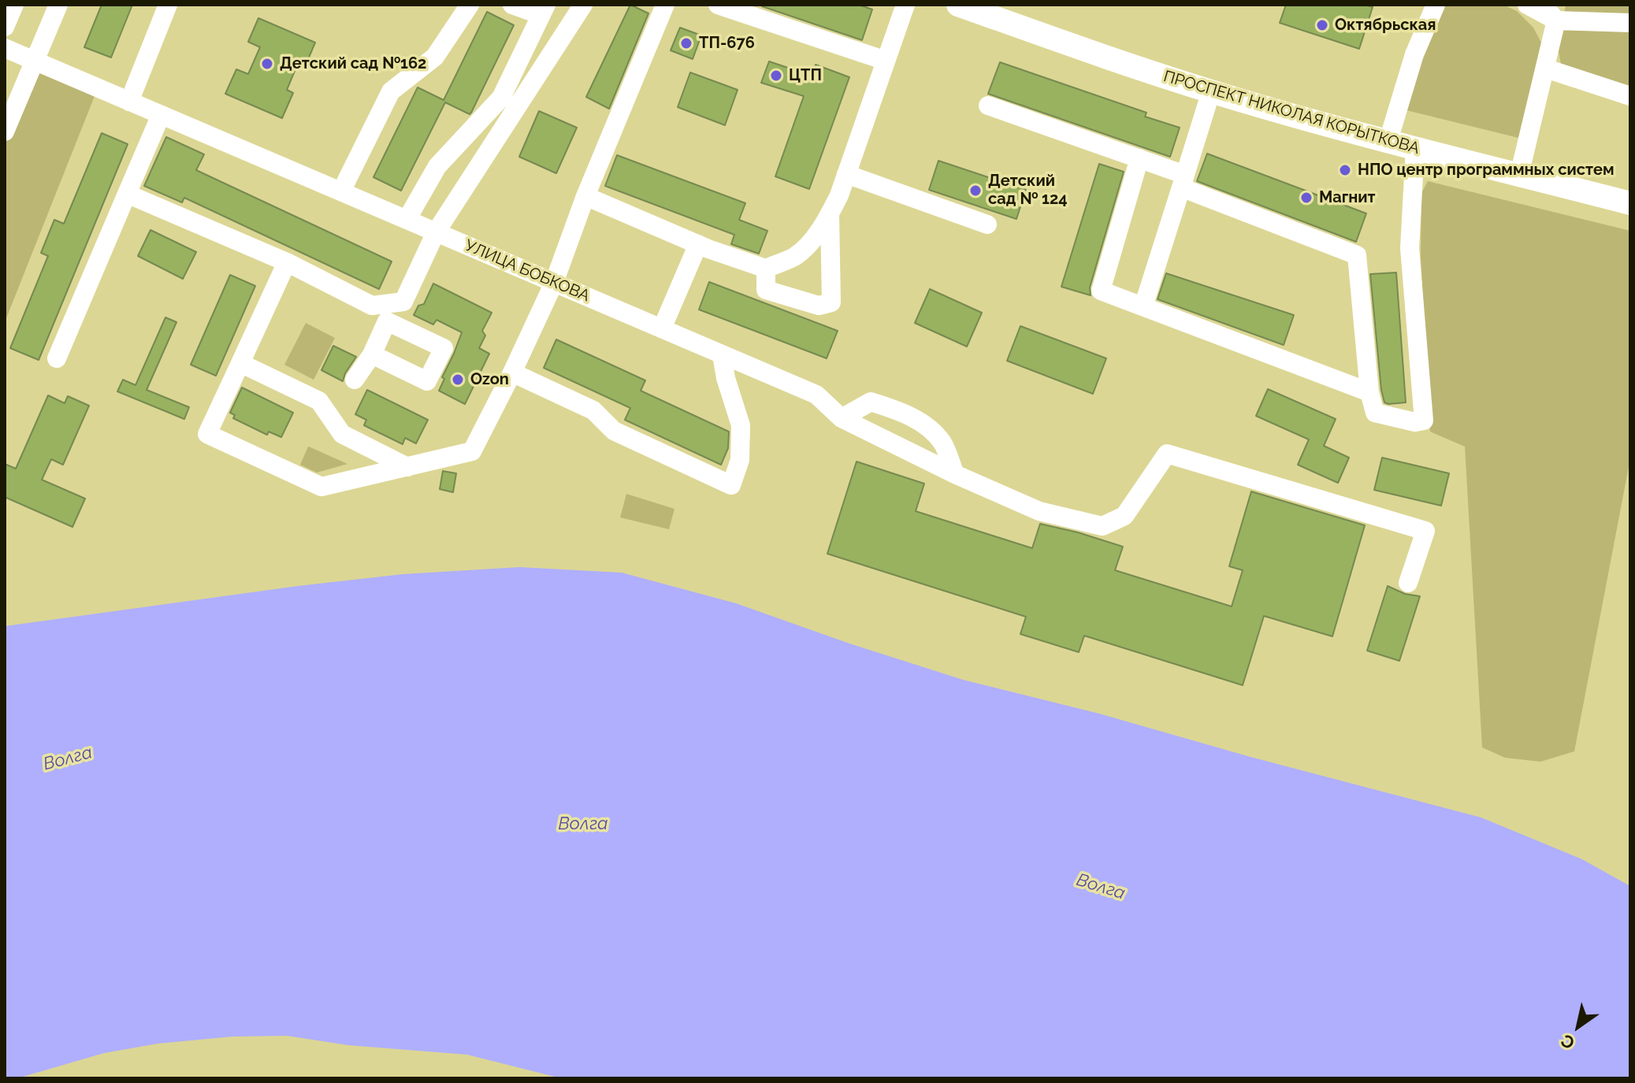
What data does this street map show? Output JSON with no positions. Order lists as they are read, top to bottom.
{
  "streets": {
    "main road": ["ПРОСПЕКТ НИКОЛАЯ КОРЫТКОВА"],
    "street": ["УЛИЦА БОБКОВА"]
  },
  "water": ["Волга"],
  "places": [
    "Октябрьская",
    "ТП-676",
    "Детский сад №162",
    "ЦТП",
    "НПО центр программных систем",
    "Детский сад № 124",
    "Магнит",
    "Ozon"
  ],
  "north": "bottom left"
}
